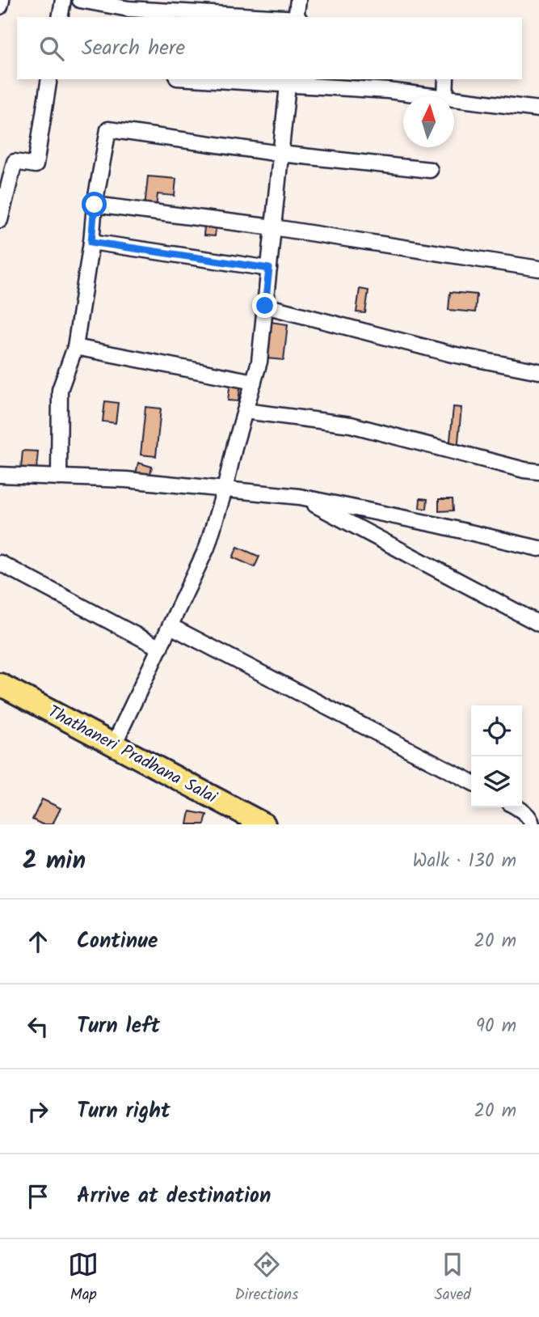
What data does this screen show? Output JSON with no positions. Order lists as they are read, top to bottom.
{
  "streets": {
    "main road": ["Thathaneri Pradhana Salai"]
  },
  "north": "top",
  "page": {
    "search": "Search here",
    "heading": ["2 min", "Walk · 130 m"],
    "list": [
      ["Continue", "20 m"],
      ["Turn left", "90 m"],
      ["Turn right", "20 m"],
      "Arrive at destination"
    ],
    "nav": ["Map", "Directions", "Saved"]
  }
}
